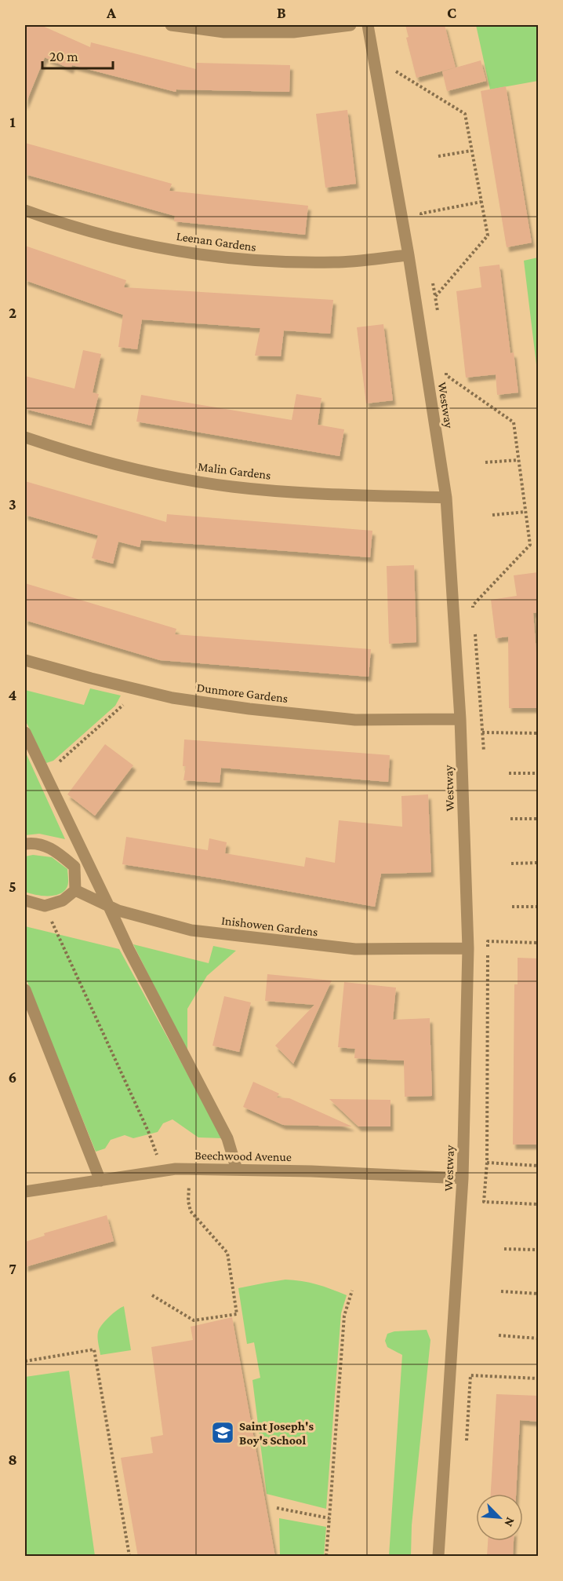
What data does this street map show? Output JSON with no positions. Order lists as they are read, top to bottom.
{
  "streets": {
    "street": [
      "Leenan Gardens",
      "Westway",
      "Malin Gardens",
      "Dunmore Gardens",
      "Inishowen Gardens",
      "Beechwood Avenue"
    ]
  },
  "crossings": [
    ["Leenan Gardens", "Westway"],
    ["Westway", "Malin Gardens"],
    ["Westway", "Dunmore Gardens"],
    ["Westway", "Inishowen Gardens"],
    ["Westway", "Beechwood Avenue"]
  ],
  "places": {
    "school or university": ["Saint Joseph's Boy's School"]
  },
  "scale_bar": "20 m",
  "north": "bottom right",
  "grid": {
    "columns": ["A", "B", "C"],
    "rows": [
      "1",
      "2",
      "3",
      "4",
      "5",
      "6",
      "7",
      "8"
    ]
  }
}
